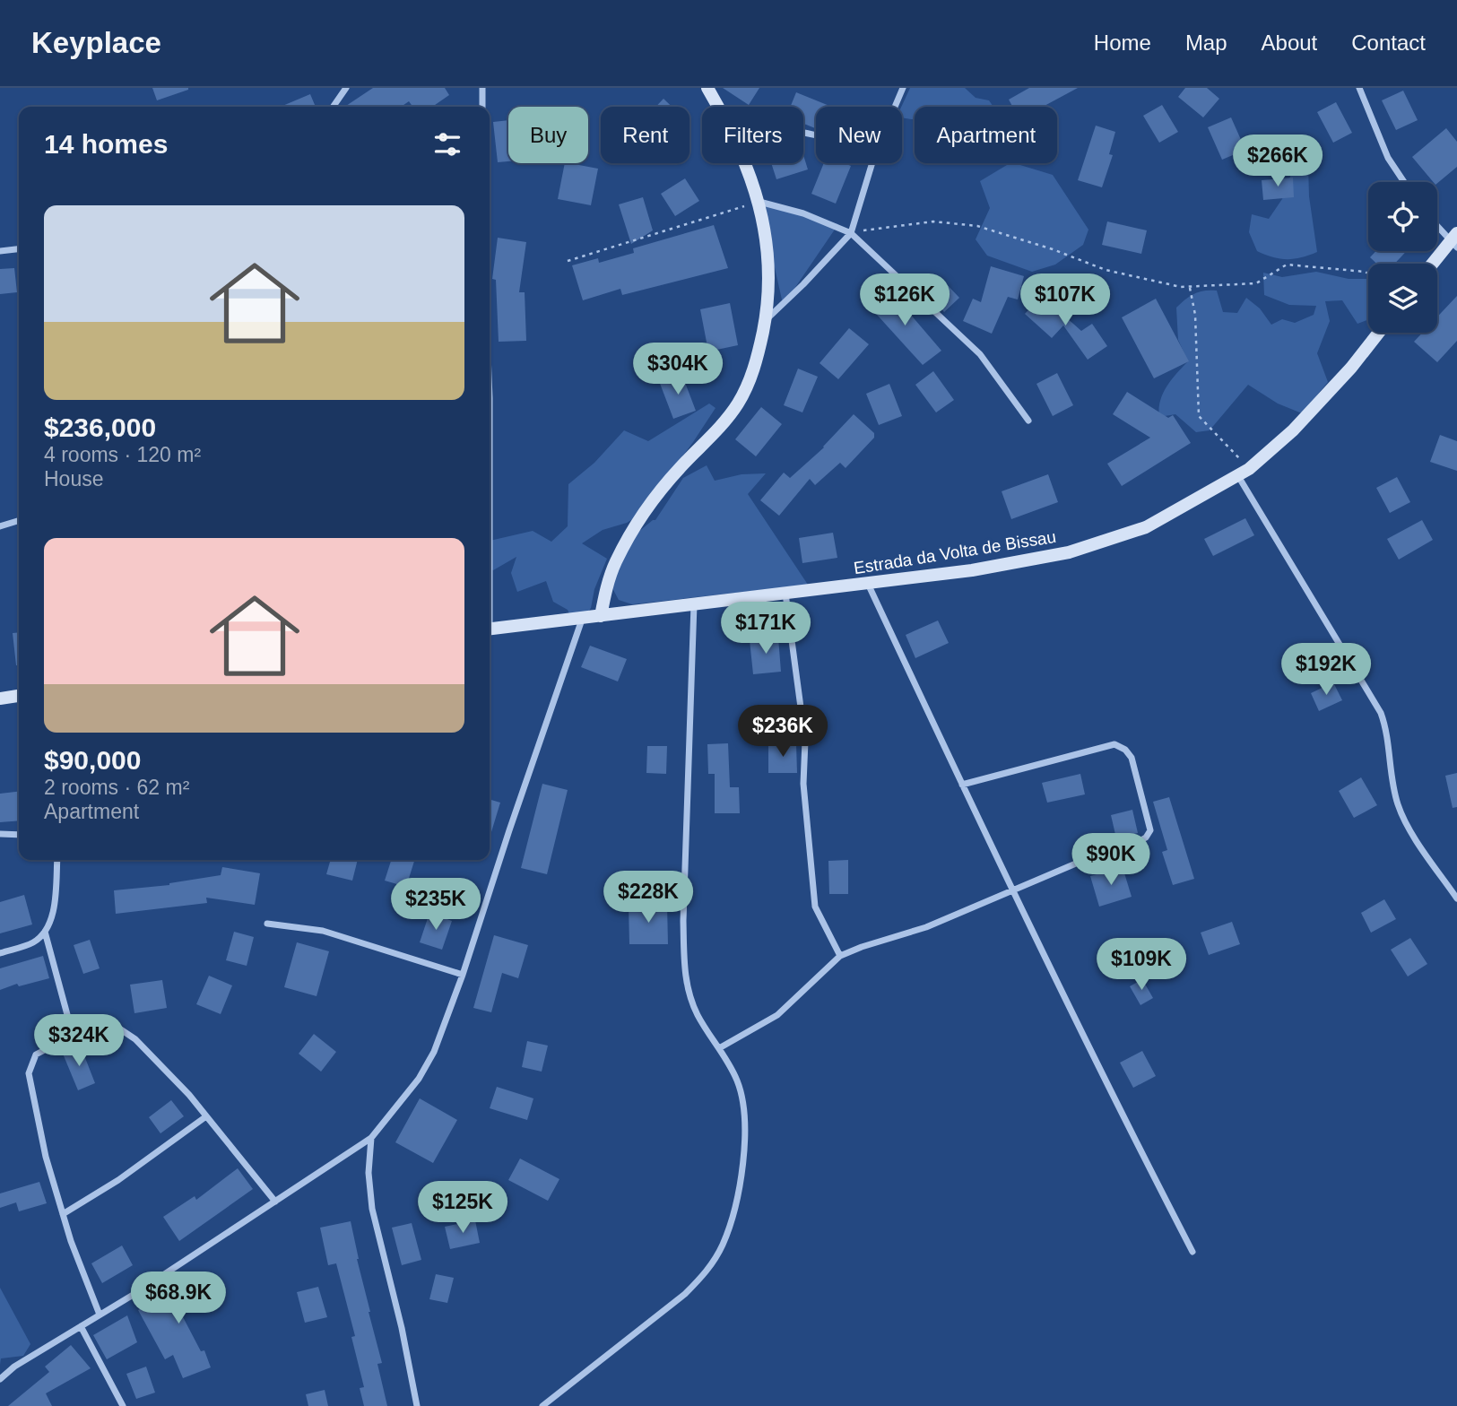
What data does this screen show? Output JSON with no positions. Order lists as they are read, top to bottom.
{
  "streets": {
    "main road": ["Estrada da Volta de Bissau"]
  },
  "page": {
    "header": "Keyplace",
    "nav": [
      "Home",
      "Map",
      "About",
      "Contact"
    ],
    "chip": [
      "Buy",
      "Rent",
      "Filters",
      "New",
      "Apartment"
    ],
    "heading": "14 homes",
    "price": [
      "$266K",
      "$126K",
      "$107K",
      "$304K",
      "$171K",
      "$192K",
      "$236K",
      "$90K",
      "$228K",
      "$235K",
      "$109K",
      "$324K",
      "$125K",
      "$68.9K"
    ],
    "list": [
      {
        "name": "$236,000",
        "note": "4 rooms · 120 m² · House"
      },
      {
        "name": "$90,000",
        "note": "2 rooms · 62 m² · Apartment"
      }
    ]
  }
}
